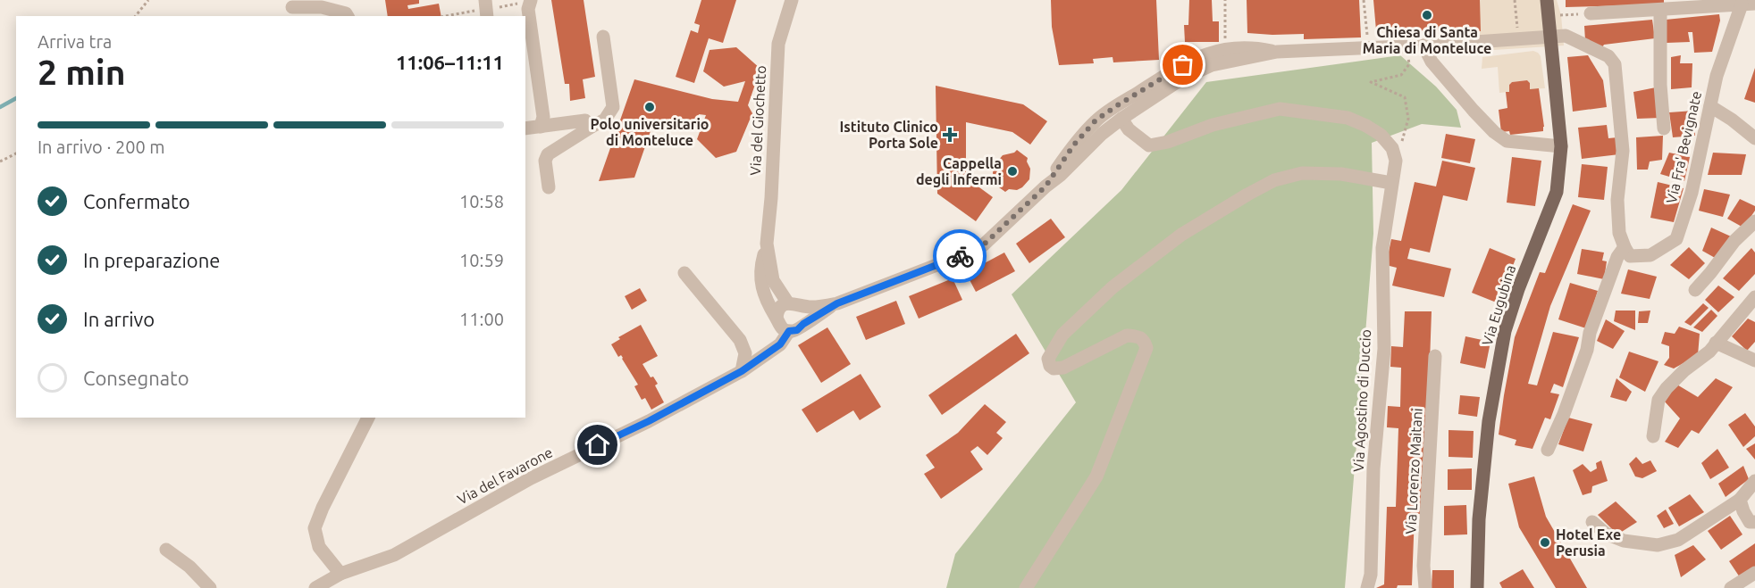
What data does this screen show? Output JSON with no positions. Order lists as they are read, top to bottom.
{
  "streets": {
    "main road": ["Via Eugubina"],
    "street": [
      "Via del Giochetto",
      "Via Fra' Bevignate",
      "Via Agostino di Duccio",
      "Via Lorenzo Maitani",
      "Via del Favarone"
    ]
  },
  "crossings": [
    ["Via del Giochetto", "Via del Favarone"]
  ],
  "places": {
    "other": [
      "Chiesa di Santa Maria di Monteluce",
      "Polo universitario di Monteluce",
      "Cappella degli Infermi",
      "Hotel Exe Perusia"
    ],
    "health": ["Istituto Clinico Porta Sole"]
  },
  "page": {
    "heading": ["2 min", "Arriva tra", "11:06–11:11"],
    "bar": "In arrivo · 200 m",
    "list": [
      ["Confermato", "10:58"],
      ["In preparazione", "10:59"],
      ["In arrivo", "11:00"],
      "Consegnato"
    ]
  }
}
